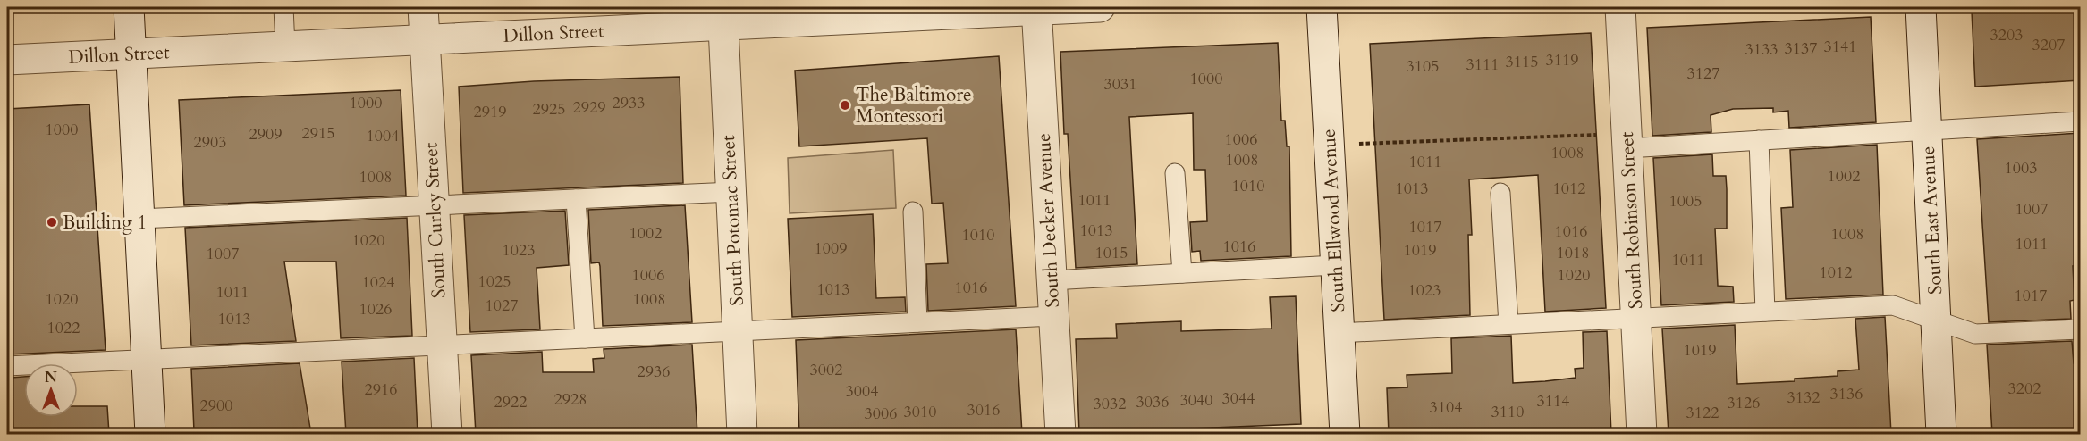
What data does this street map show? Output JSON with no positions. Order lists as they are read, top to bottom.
{
  "streets": {
    "street": [
      "Dillon Street",
      "South Curley Street",
      "South Potomac Street",
      "South Decker Avenue",
      "South Ellwood Avenue",
      "South Robinson Street",
      "South East Avenue"
    ]
  },
  "crossings": [
    ["Dillon Street", "South Curley Street"],
    ["Dillon Street", "South Potomac Street"],
    ["Dillon Street", "South Decker Avenue"]
  ],
  "places": ["The Baltimore Montessori", "Building 1"],
  "house_numbers": [
    "3203",
    "3207",
    "3141",
    "3137",
    "3133",
    "3119",
    "3115",
    "3111",
    "3105",
    "3127",
    "1000",
    "3031",
    "1000",
    "2933",
    "2929",
    "2925",
    "2919",
    "1000",
    "2915",
    "2909",
    "1004",
    "1006",
    "2903",
    "1008",
    "1008",
    "1011",
    "1003",
    "1002",
    "1008",
    "1010",
    "1013",
    "1012",
    "1011",
    "1005",
    "1007",
    "1017",
    "1013",
    "1016",
    "1002",
    "1008",
    "1010",
    "1020",
    "1011",
    "1016",
    "1009",
    "1023",
    "1019",
    "1015",
    "1018",
    "1007",
    "1011",
    "1012",
    "1006",
    "1020",
    "1025",
    "1024",
    "1016",
    "1013",
    "1023",
    "1011",
    "1017",
    "1020",
    "1008",
    "1027",
    "1026",
    "1013",
    "1022",
    "1019",
    "3002",
    "2936",
    "3202",
    "2916",
    "3004",
    "3136",
    "3132",
    "3044",
    "2928",
    "3040",
    "3114",
    "2922",
    "3036",
    "3126",
    "3032",
    "2900",
    "3104",
    "3016",
    "3010",
    "3110",
    "3122",
    "3006"
  ],
  "north": "top"
}
